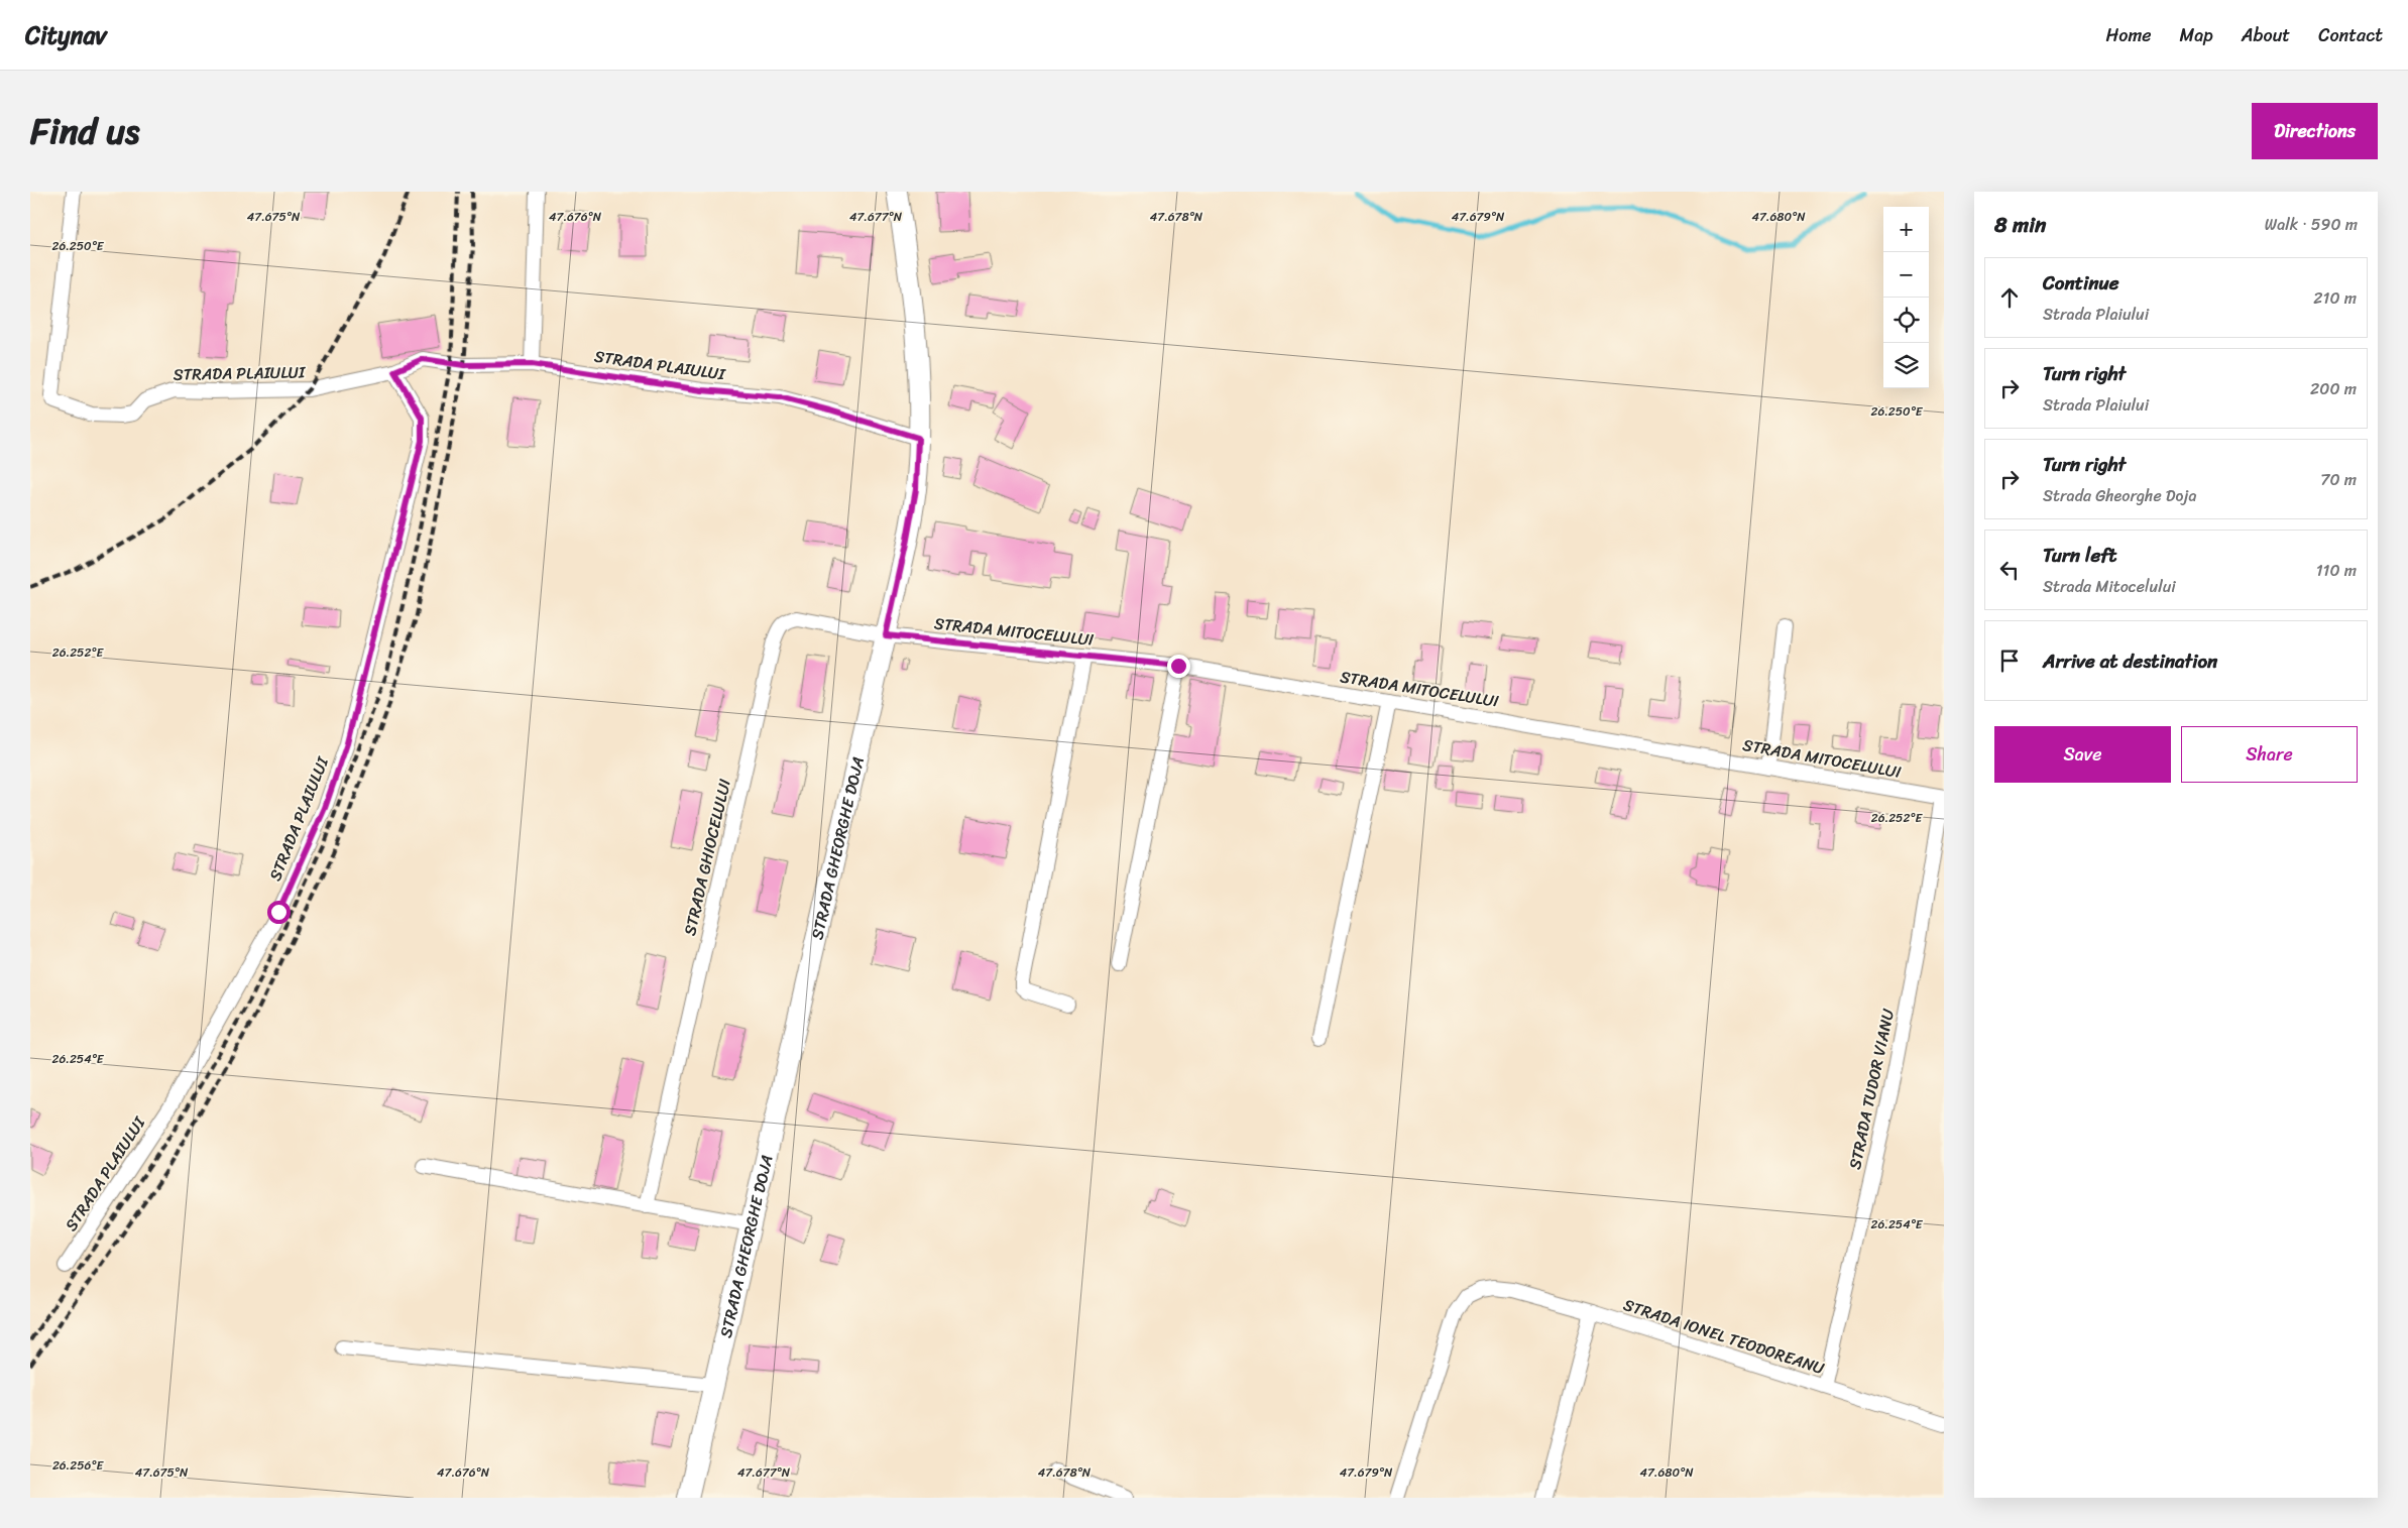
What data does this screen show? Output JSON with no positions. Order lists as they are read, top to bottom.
{
  "streets": {
    "main road": ["STRADA GHEORGHE DOJA"],
    "street": [
      "STRADA PLAIULUI",
      "STRADA MITOCELULUI",
      "STRADA GHIOCELULUI",
      "STRADA TUDOR VIANU",
      "STRADA IONEL TEODOREANU"
    ]
  },
  "crossings": [
    ["STRADA PLAIULUI", "STRADA GHEORGHE DOJA"],
    ["STRADA MITOCELULUI", "STRADA GHEORGHE DOJA"],
    ["STRADA MITOCELULUI", "STRADA GHIOCELULUI"],
    ["STRADA MITOCELULUI", "STRADA TUDOR VIANU"],
    ["STRADA GHEORGHE DOJA", "STRADA GHIOCELULUI"],
    ["STRADA TUDOR VIANU", "STRADA IONEL TEODOREANU"]
  ],
  "page": {
    "header": "Citynav",
    "nav": [
      "Home",
      "Map",
      "About",
      "Contact"
    ],
    "title": "Find us",
    "buttons": [
      "Directions",
      ["Save", "Share"]
    ],
    "heading": ["8 min", "Walk · 590 m"],
    "map_buttons": ["+", "−"],
    "list": [
      ["Continue", "Strada Plaiului", "210 m"],
      ["Turn right", "Strada Plaiului", "200 m"],
      ["Turn right", "Strada Gheorghe Doja", "70 m"],
      ["Turn left", "Strada Mitocelului", "110 m"],
      "Arrive at destination"
    ]
  },
  "coordinates": [
    "47.675°N",
    "47.676°N",
    "47.677°N",
    "47.678°N",
    "47.679°N",
    "47.680°N",
    "26.250°E",
    "26.252°E",
    "26.254°E",
    "26.256°E"
  ]
}
